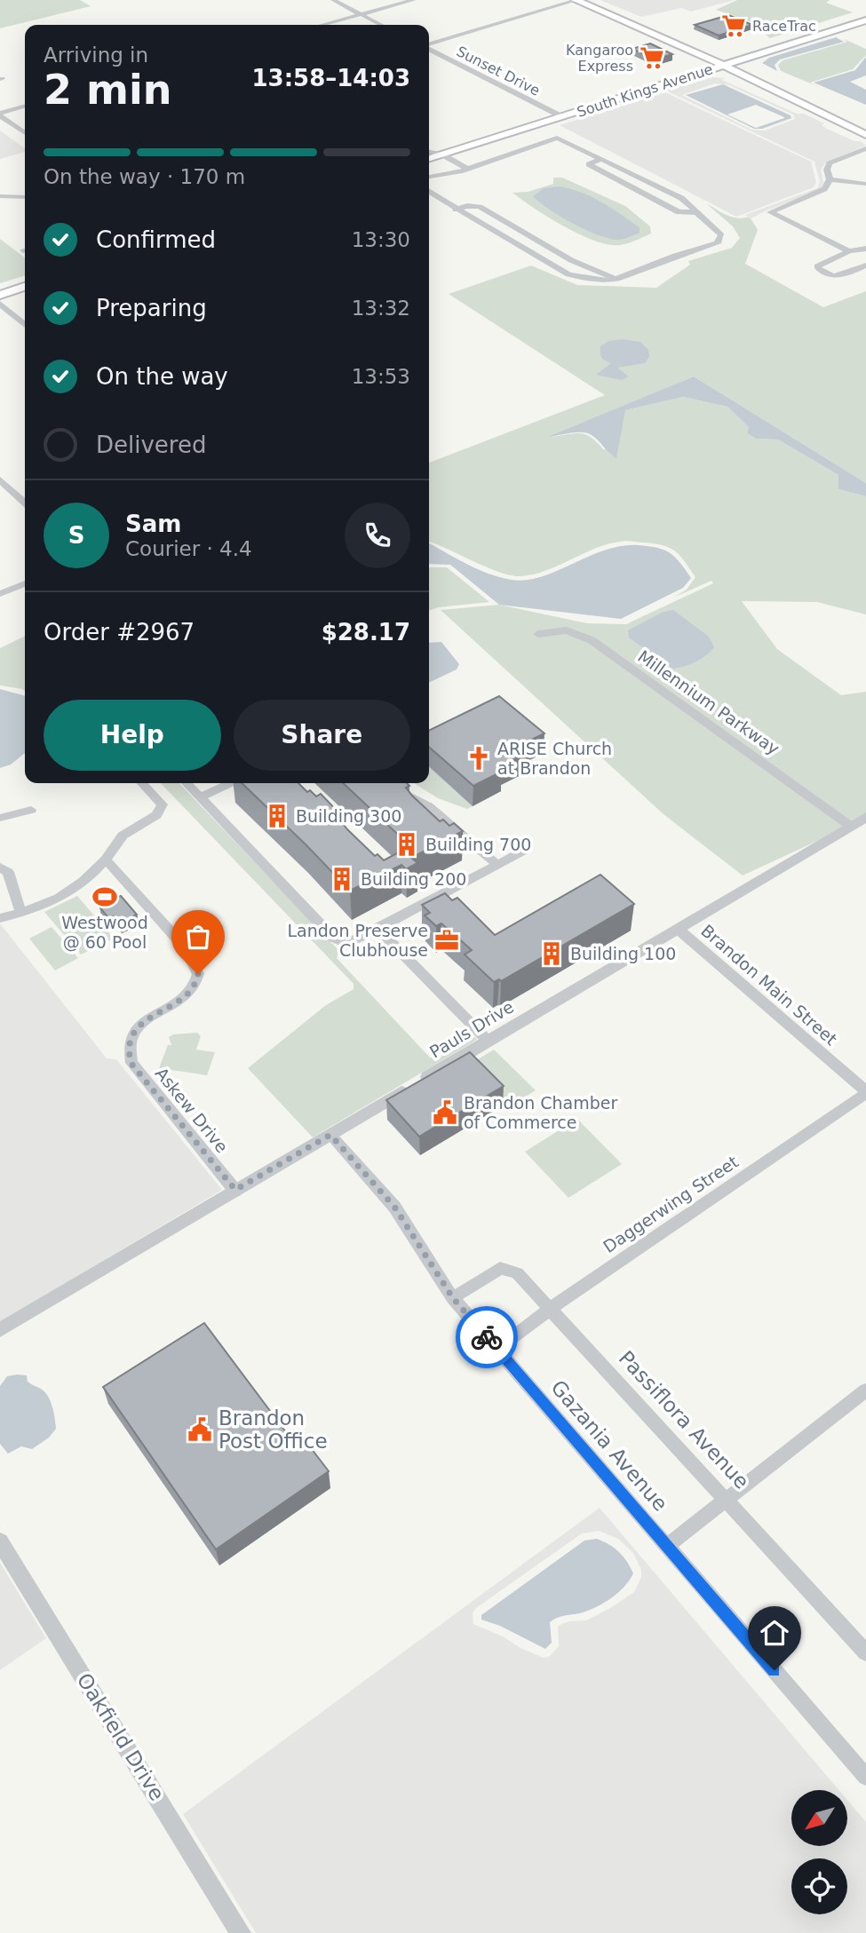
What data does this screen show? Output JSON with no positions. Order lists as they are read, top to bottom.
{
  "streets": {
    "main road": ["South Kings Avenue"],
    "street": [
      "Sunset Drive",
      "Millennium Parkway",
      "Brandon Main Street",
      "Pauls Drive",
      "Askew Drive",
      "Daggerwing Street",
      "Passiflora Avenue",
      "Gazania Avenue",
      "Oakfield Drive"
    ]
  },
  "crossings": [
    ["Sunset Drive", "South Kings Avenue"],
    ["Millennium Parkway", "Pauls Drive"],
    ["Brandon Main Street", "Pauls Drive"],
    ["Brandon Main Street", "Daggerwing Street"],
    ["Pauls Drive", "Askew Drive"],
    ["Pauls Drive", "Gazania Avenue"],
    ["Daggerwing Street", "Passiflora Avenue"],
    ["Daggerwing Street", "Gazania Avenue"],
    ["Passiflora Avenue", "Gazania Avenue"]
  ],
  "places": {
    "supermarket": ["RaceTrac", "Kangaroo Express"],
    "church": ["ARISE Church at Brandon"],
    "building": [
      "Building 300",
      "Building 700",
      "Building 200",
      "Building 100"
    ],
    "sports": ["Westwood @ 60 Pool"],
    "office": ["Landon Preserve Clubhouse"],
    "public building": ["Brandon Chamber of Commerce", "Brandon Post Office"]
  },
  "north": "bottom left",
  "page": {
    "heading": ["2 min", "Arriving in", "13:58–14:03"],
    "panel": [
      "Sam",
      "Courier · 4.4",
      "Order #2967",
      "$28.17"
    ],
    "bar": "On the way · 170 m",
    "list": [
      ["Confirmed", "13:30"],
      ["Preparing", "13:32"],
      ["On the way", "13:53"],
      "Delivered"
    ],
    "round": "S",
    "buttons": ["Help", "Share"]
  }
}
